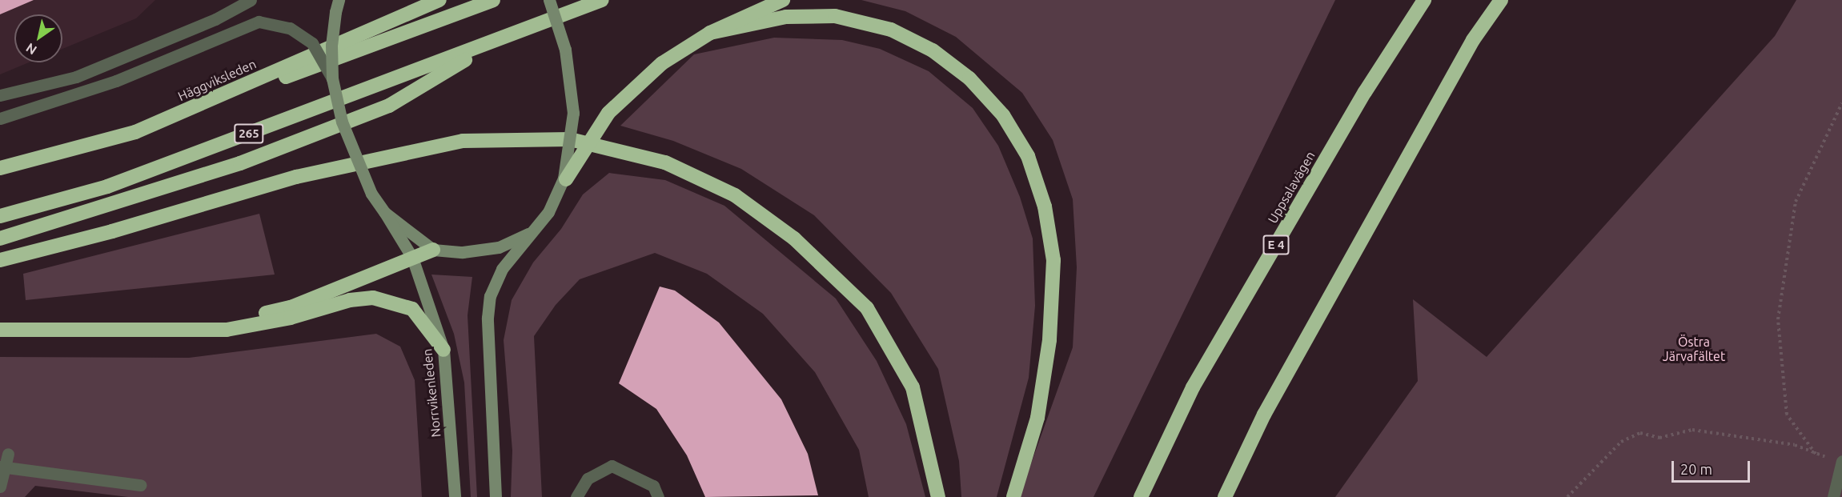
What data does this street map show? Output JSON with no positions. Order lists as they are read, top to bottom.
{
  "streets": {
    "highway": [
      "Häggviksleden",
      "265",
      "Uppsalavägen",
      "E 4"
    ],
    "main road": ["Norrvikenleden"]
  },
  "parks": ["Östra Järvafältet"],
  "scale_bar": "20 m",
  "north": "bottom left"
}
